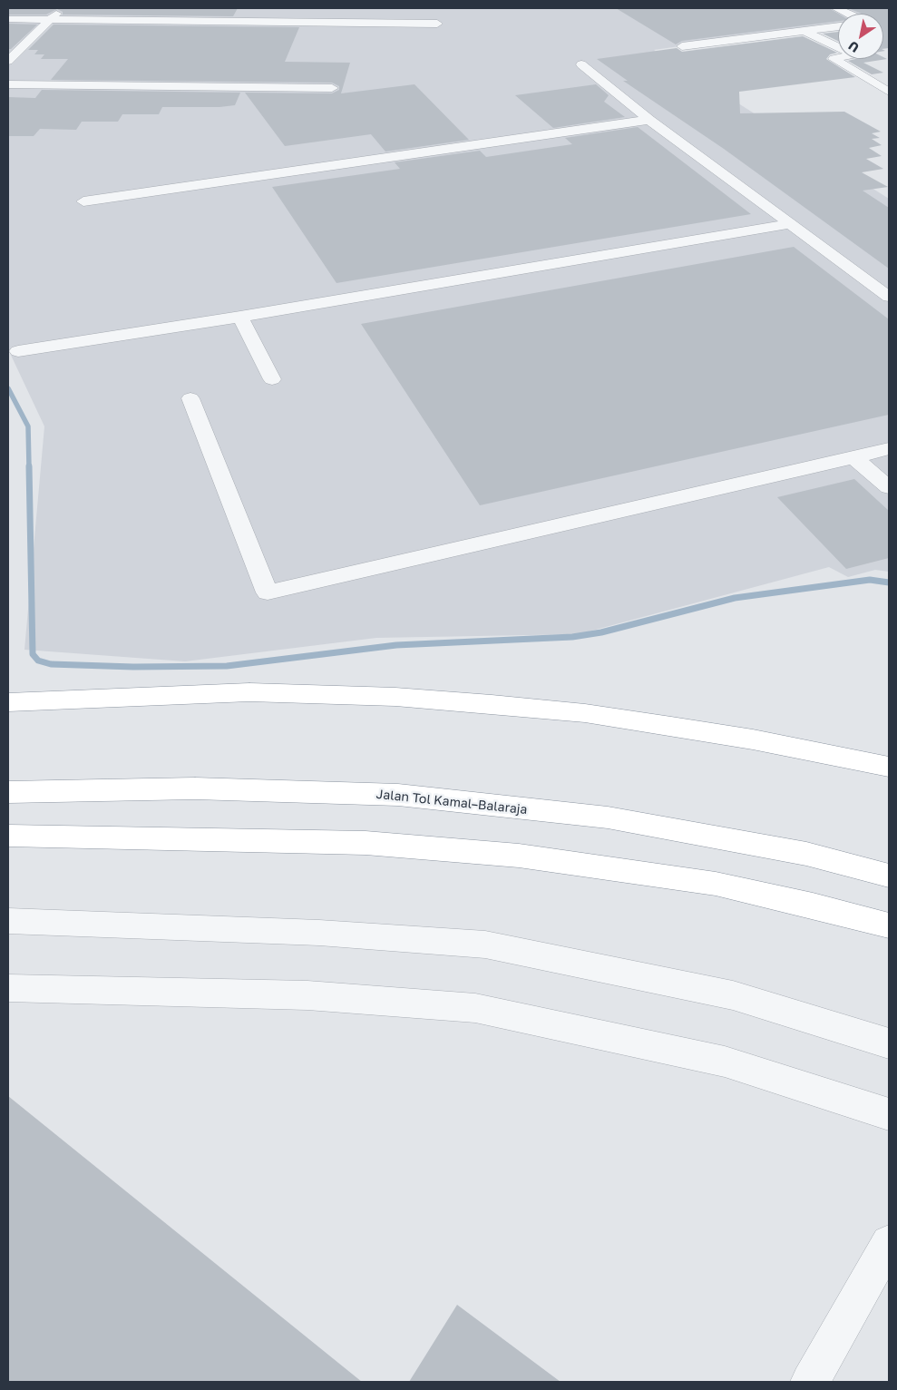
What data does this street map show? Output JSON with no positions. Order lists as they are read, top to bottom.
{
  "streets": {
    "highway": ["Jalan Tol Kamal–Balaraja"]
  },
  "north": "bottom left"
}
